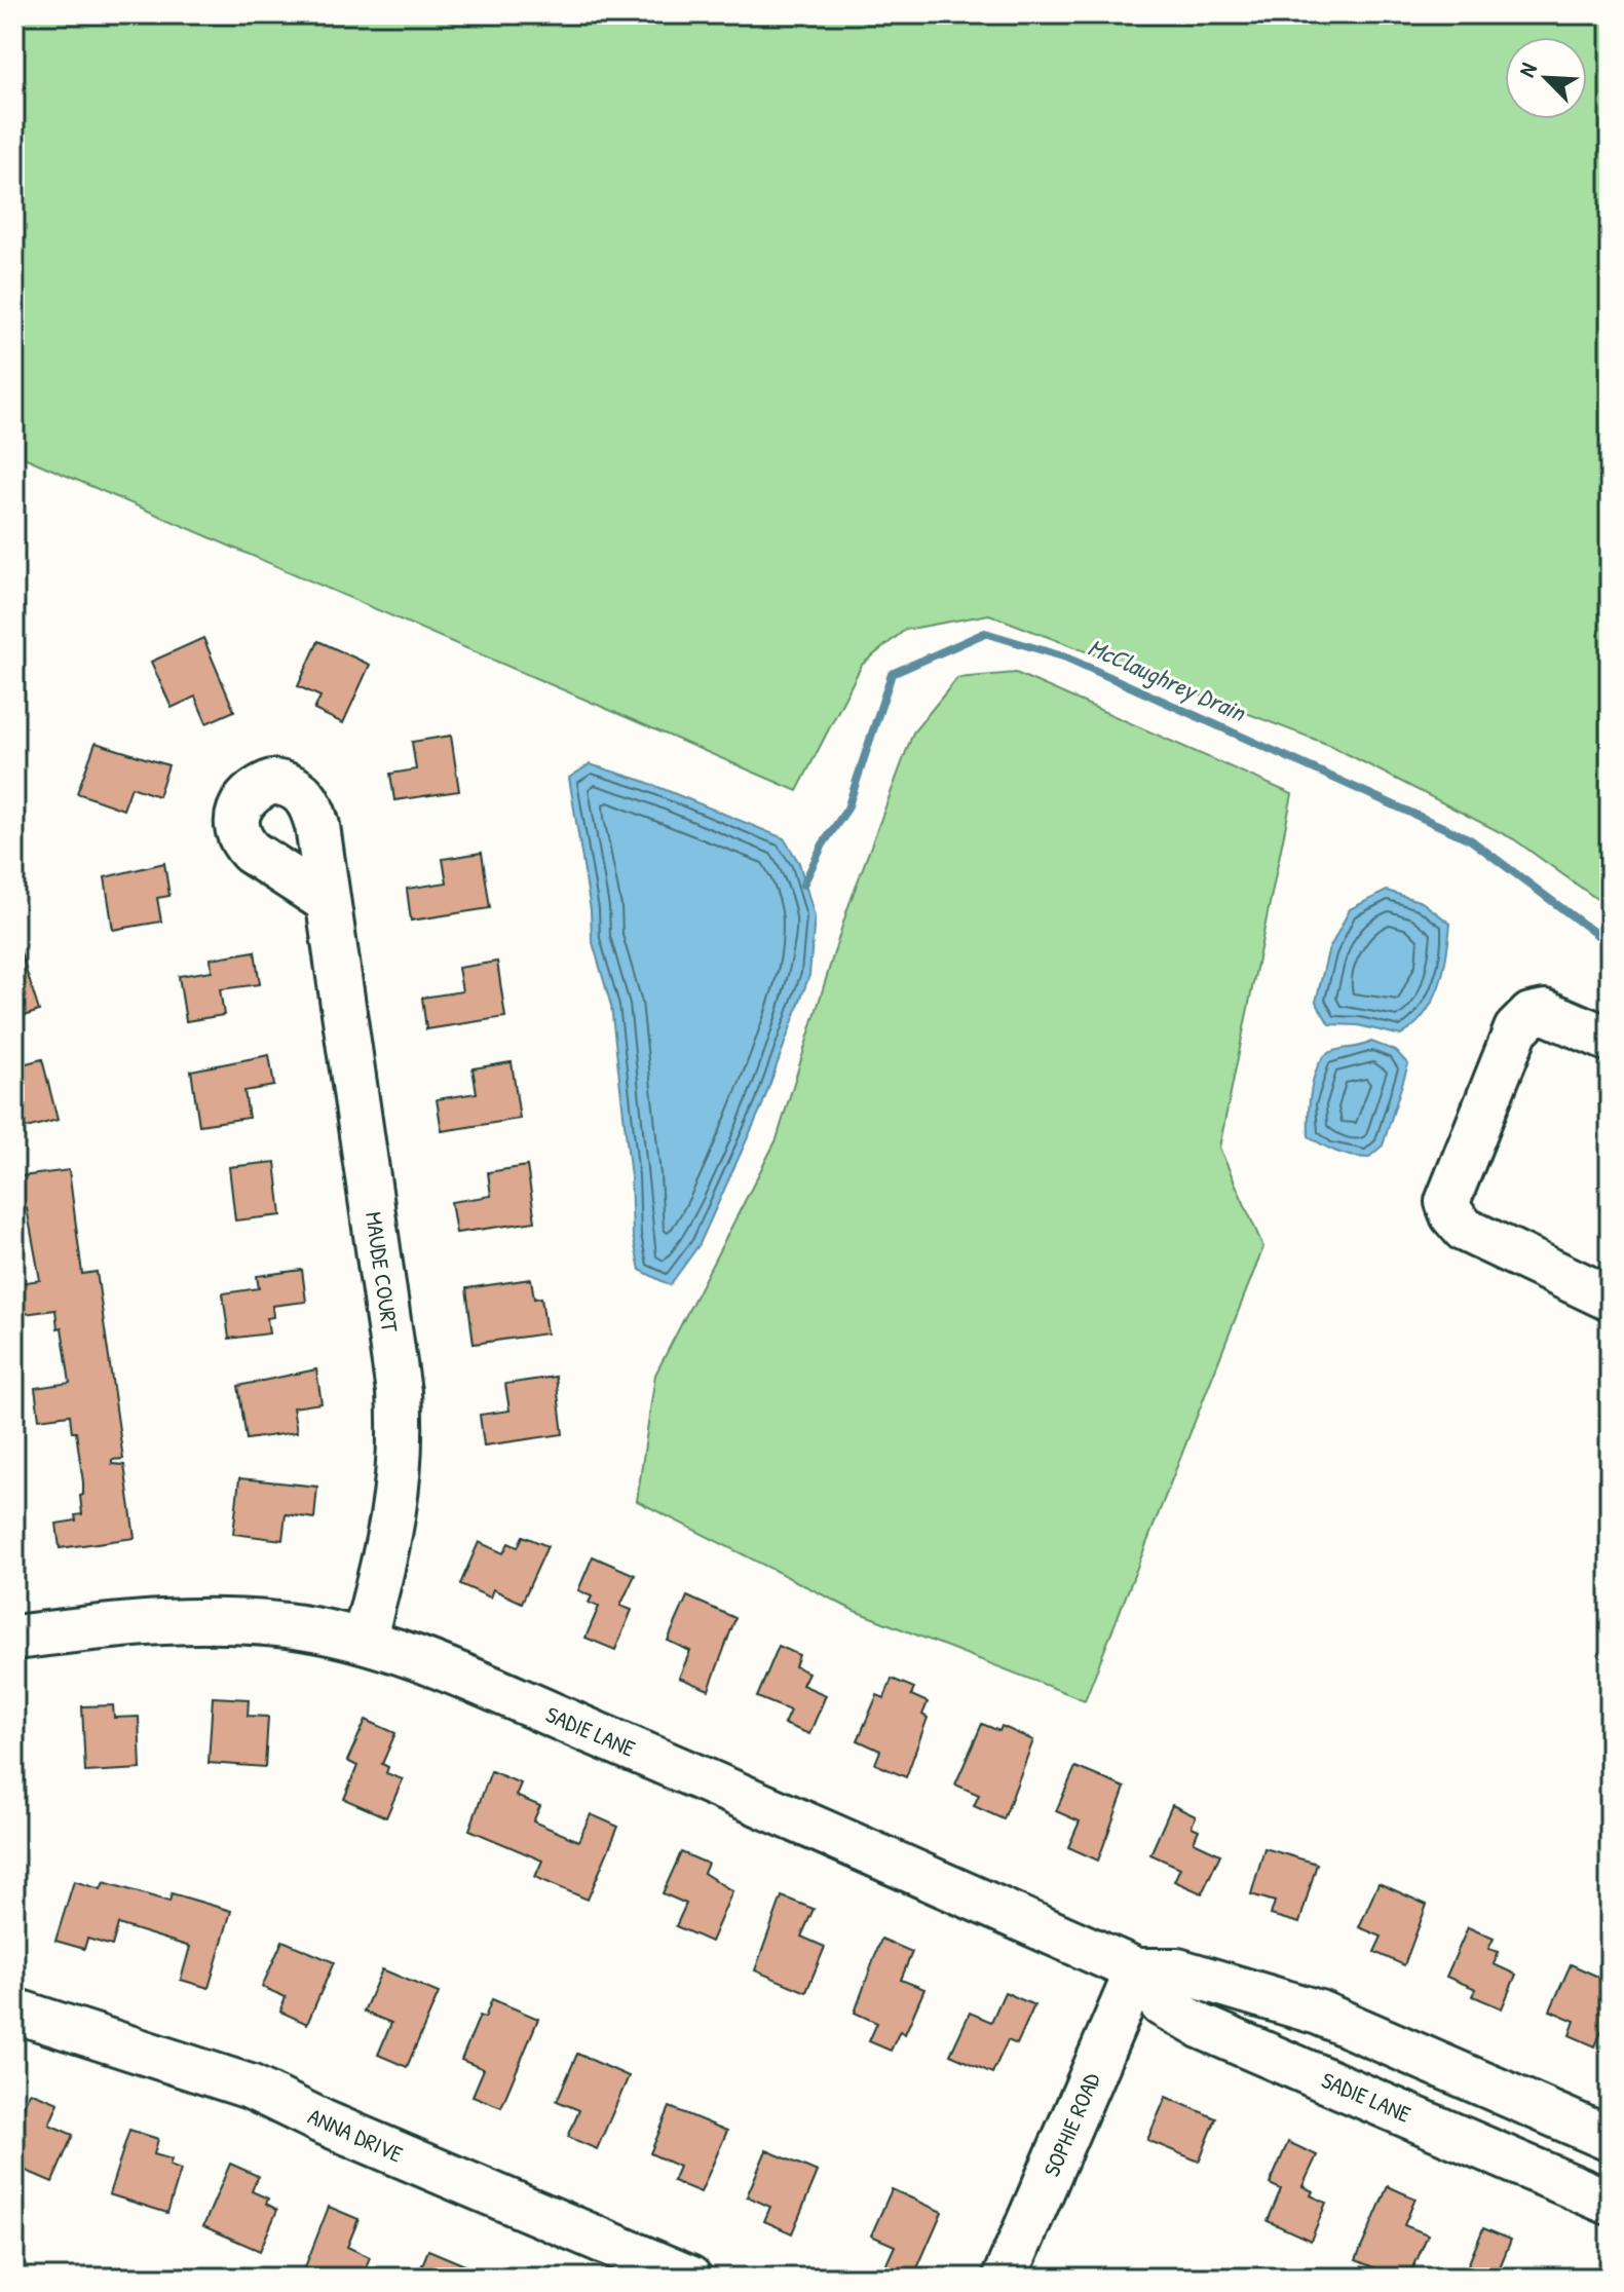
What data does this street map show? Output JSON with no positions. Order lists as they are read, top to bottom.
{
  "streets": {
    "street": [
      "MAUDE COURT",
      "SADIE LANE",
      "SOPHIE ROAD",
      "ANNA DRIVE"
    ]
  },
  "crossings": [
    ["MAUDE COURT", "SADIE LANE"],
    ["SADIE LANE", "SOPHIE ROAD"]
  ],
  "water": ["McClaughrey Drain"],
  "north": "top left"
}
